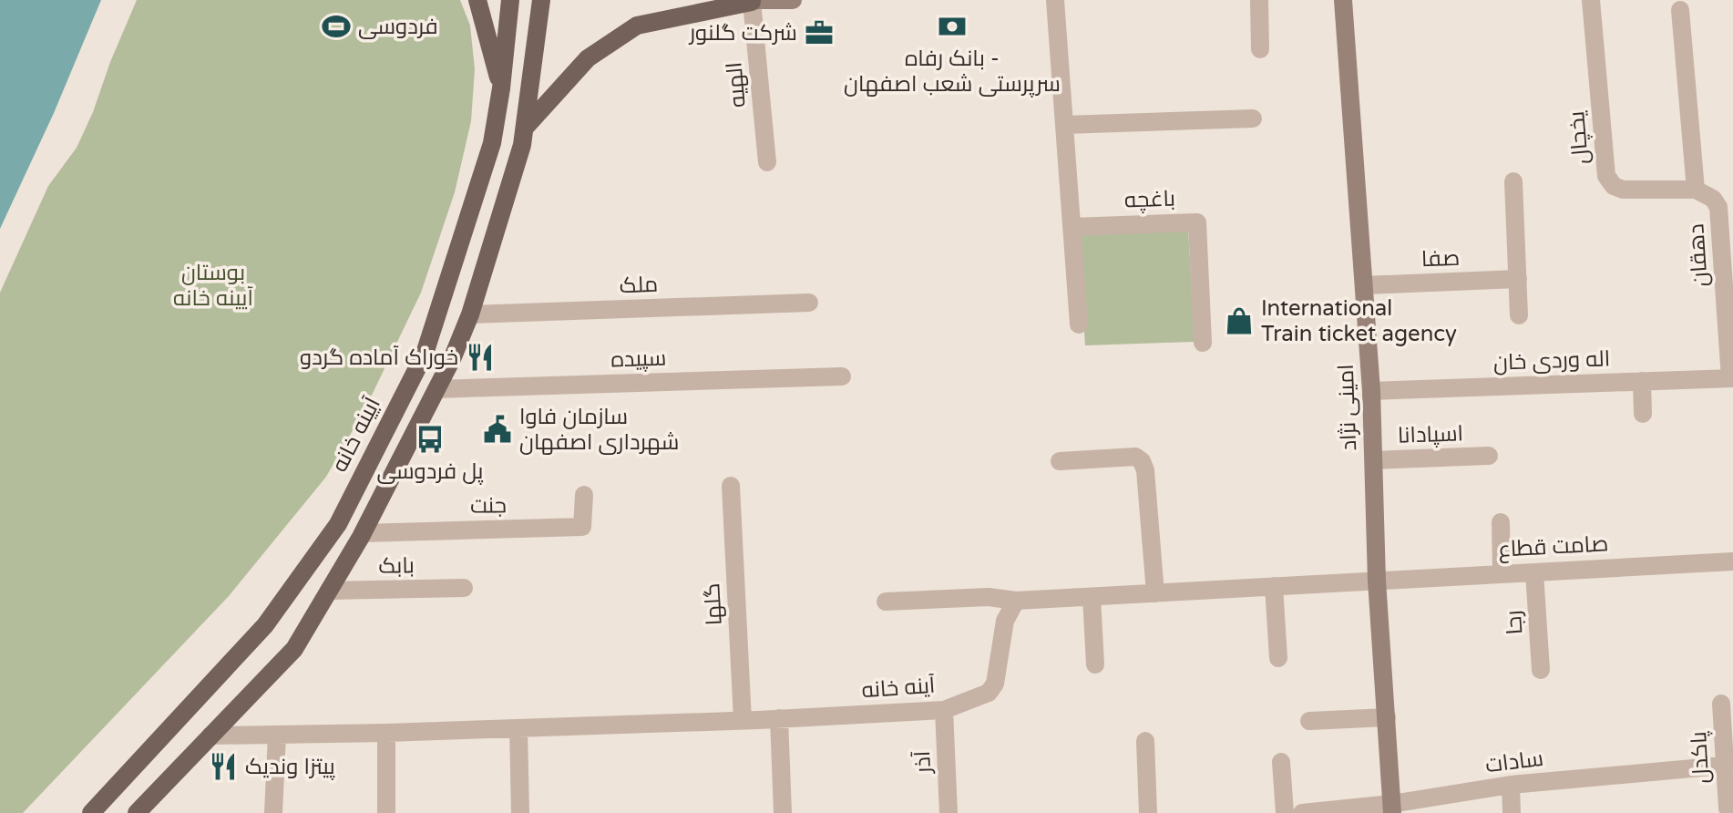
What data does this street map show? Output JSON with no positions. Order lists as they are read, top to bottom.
{
  "streets": {
    "main road": ["آیینه خانه"],
    "street": [
      "الهیه",
      "یخچال",
      "باغچه",
      "دهقان",
      "صفا",
      "ملک",
      "سپیده",
      "اله وردی خان",
      "امینی نژاد",
      "اسپادانا",
      "جنت",
      "صامت قطاع",
      "بابک",
      "گلها",
      "رجا",
      "آینه خانه",
      "پاکدل",
      "آذر",
      "سادات"
    ]
  },
  "crossings": [
    ["یخچال", "دهقان"],
    ["دهقان", "اله وردی خان"],
    ["صفا", "امینی نژاد"],
    ["اله وردی خان", "امینی نژاد"],
    ["امینی نژاد", "اسپادانا"],
    ["امینی نژاد", "صامت قطاع"],
    ["امینی نژاد", "سادات"],
    ["صامت قطاع", "رجا"],
    ["گلها", "آینه خانه"],
    ["آینه خانه", "آذر"],
    ["پاکدل", "سادات"]
  ],
  "parks": ["بوستان آیینه خانه"],
  "places": {
    "sports": ["فردوسی"],
    "bank": ["بانک رفاه - سرپرستی شعب اصفهان"],
    "office": ["شرکت گلنور"],
    "shop": ["International Train ticket agency"],
    "restaurant": ["خوراک آماده گردو", "پیتزا وندیک"],
    "public building": ["سازمان فاوا شهرداری اصفهان"],
    "bus stop": ["پل فردوسی"]
  }
}
